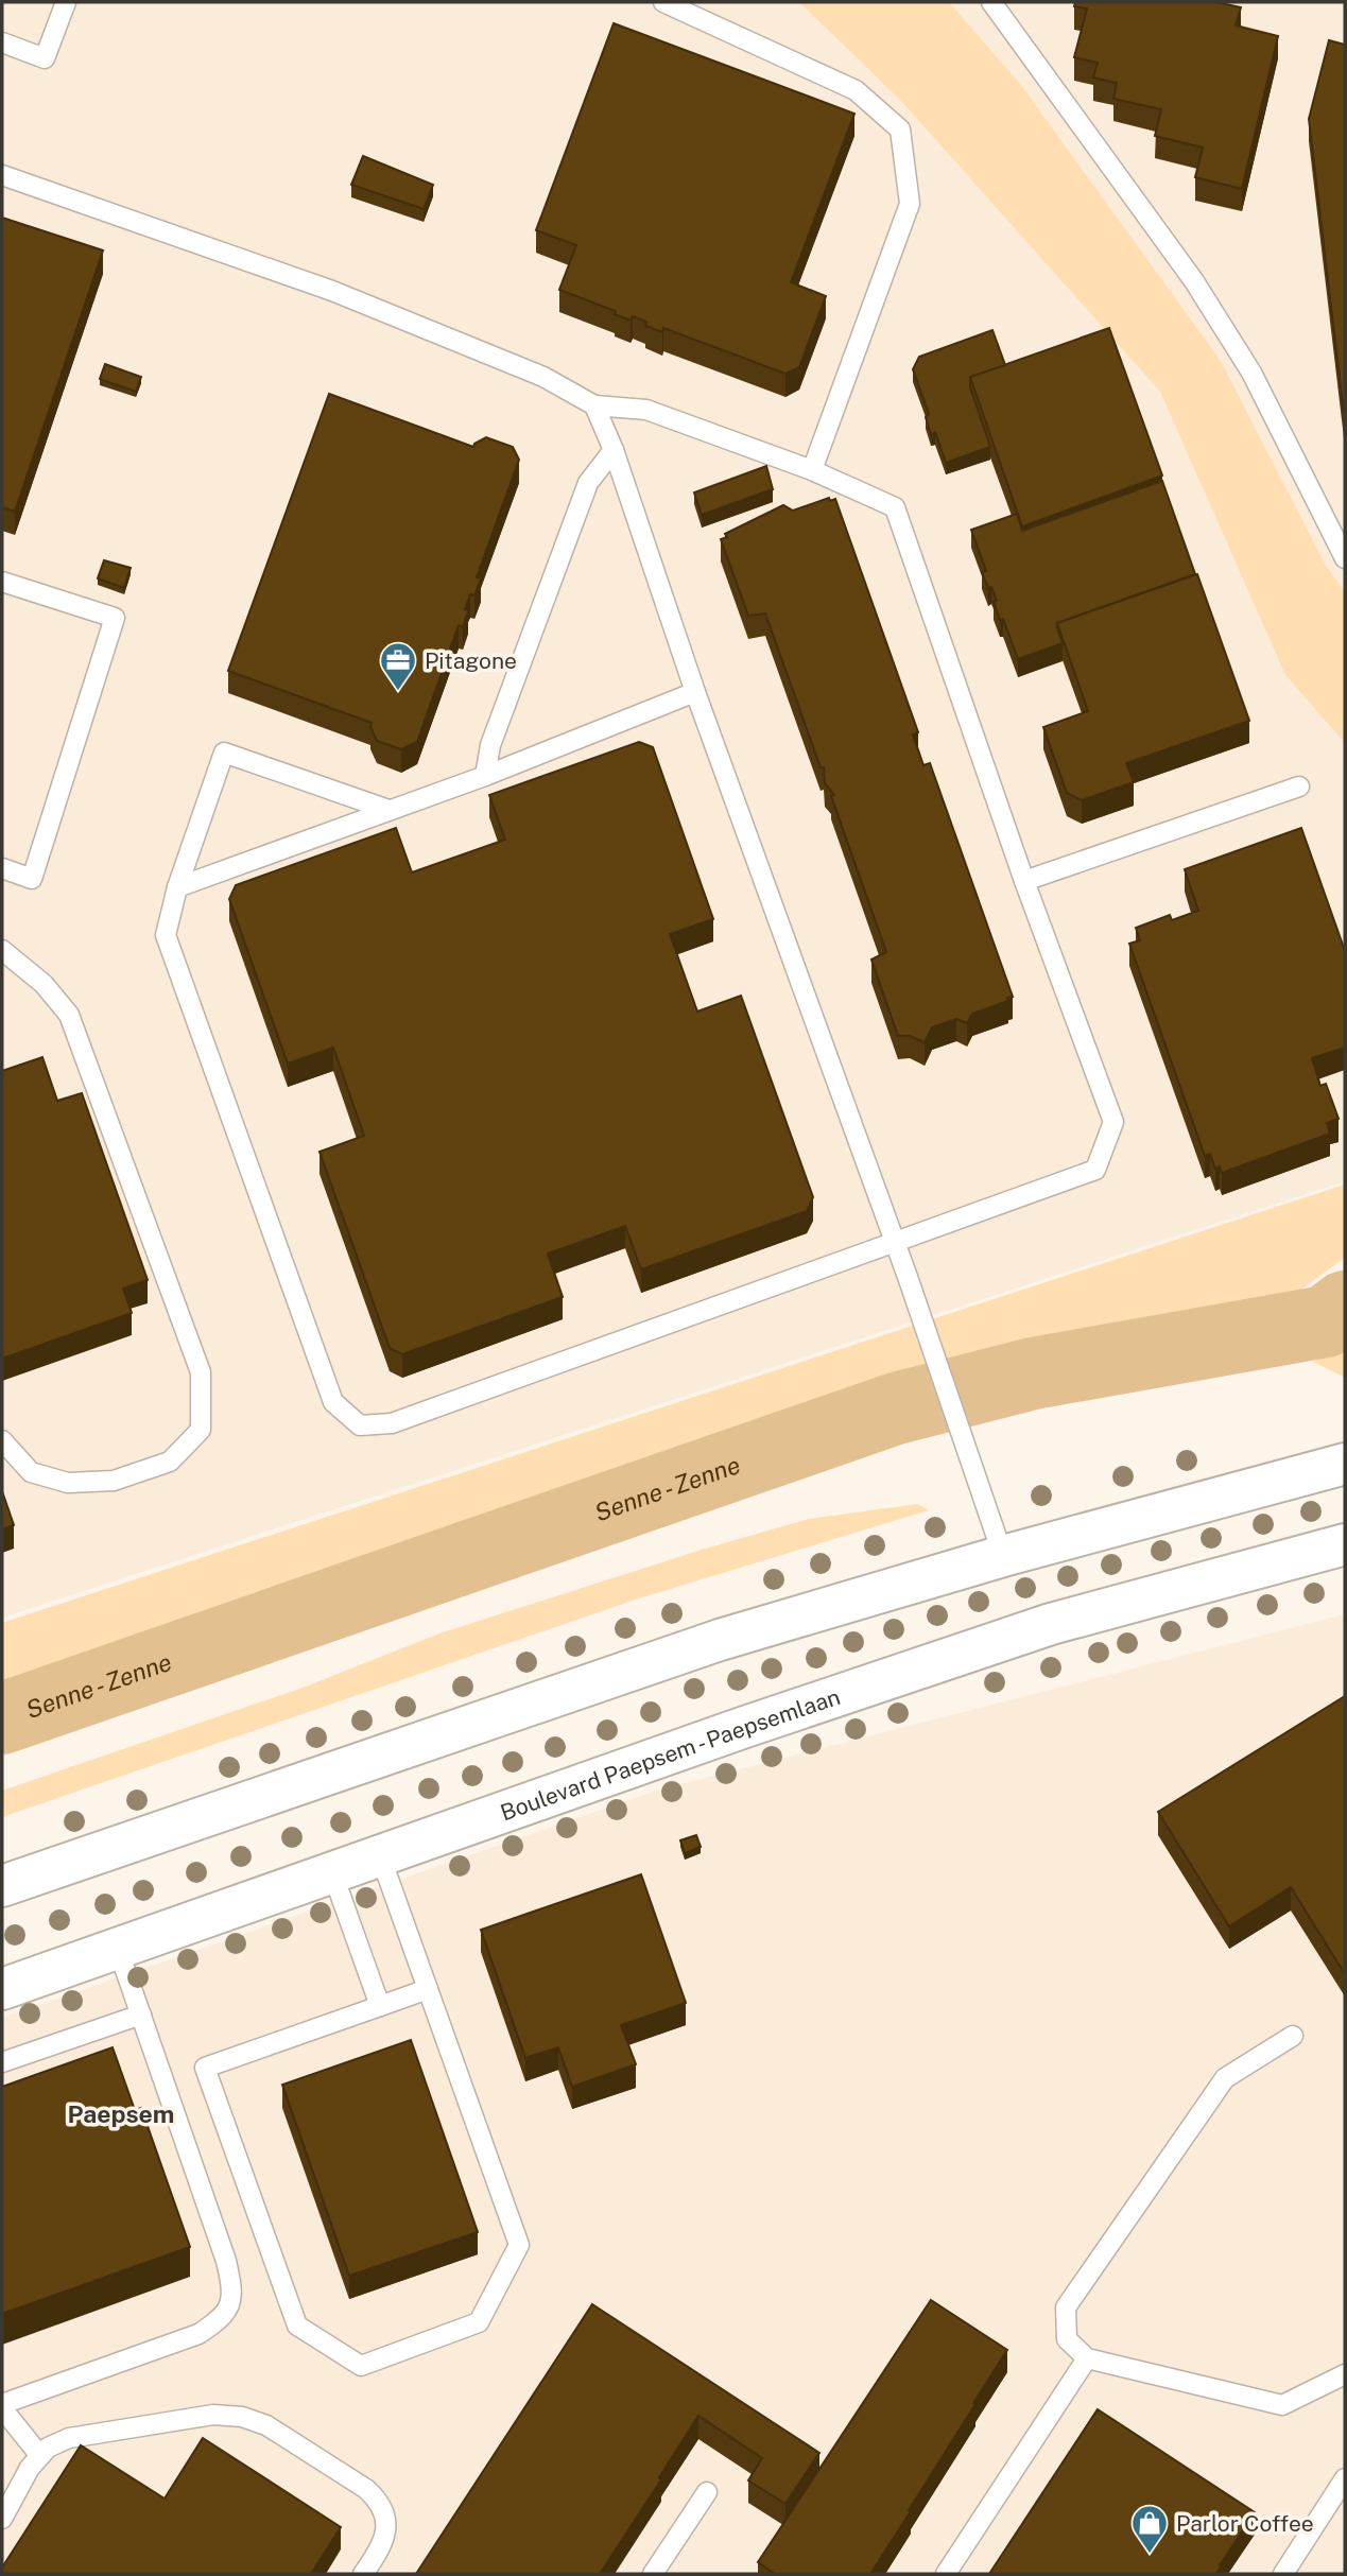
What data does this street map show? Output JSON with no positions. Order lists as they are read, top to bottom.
{
  "streets": {
    "main road": ["Boulevard Paepsem - Paepsemlaan"]
  },
  "districts": ["Paepsem"],
  "water": ["Senne - Zenne"],
  "places": {
    "office": ["Pitagone"],
    "shop": ["Parlor Coffee"]
  }
}
